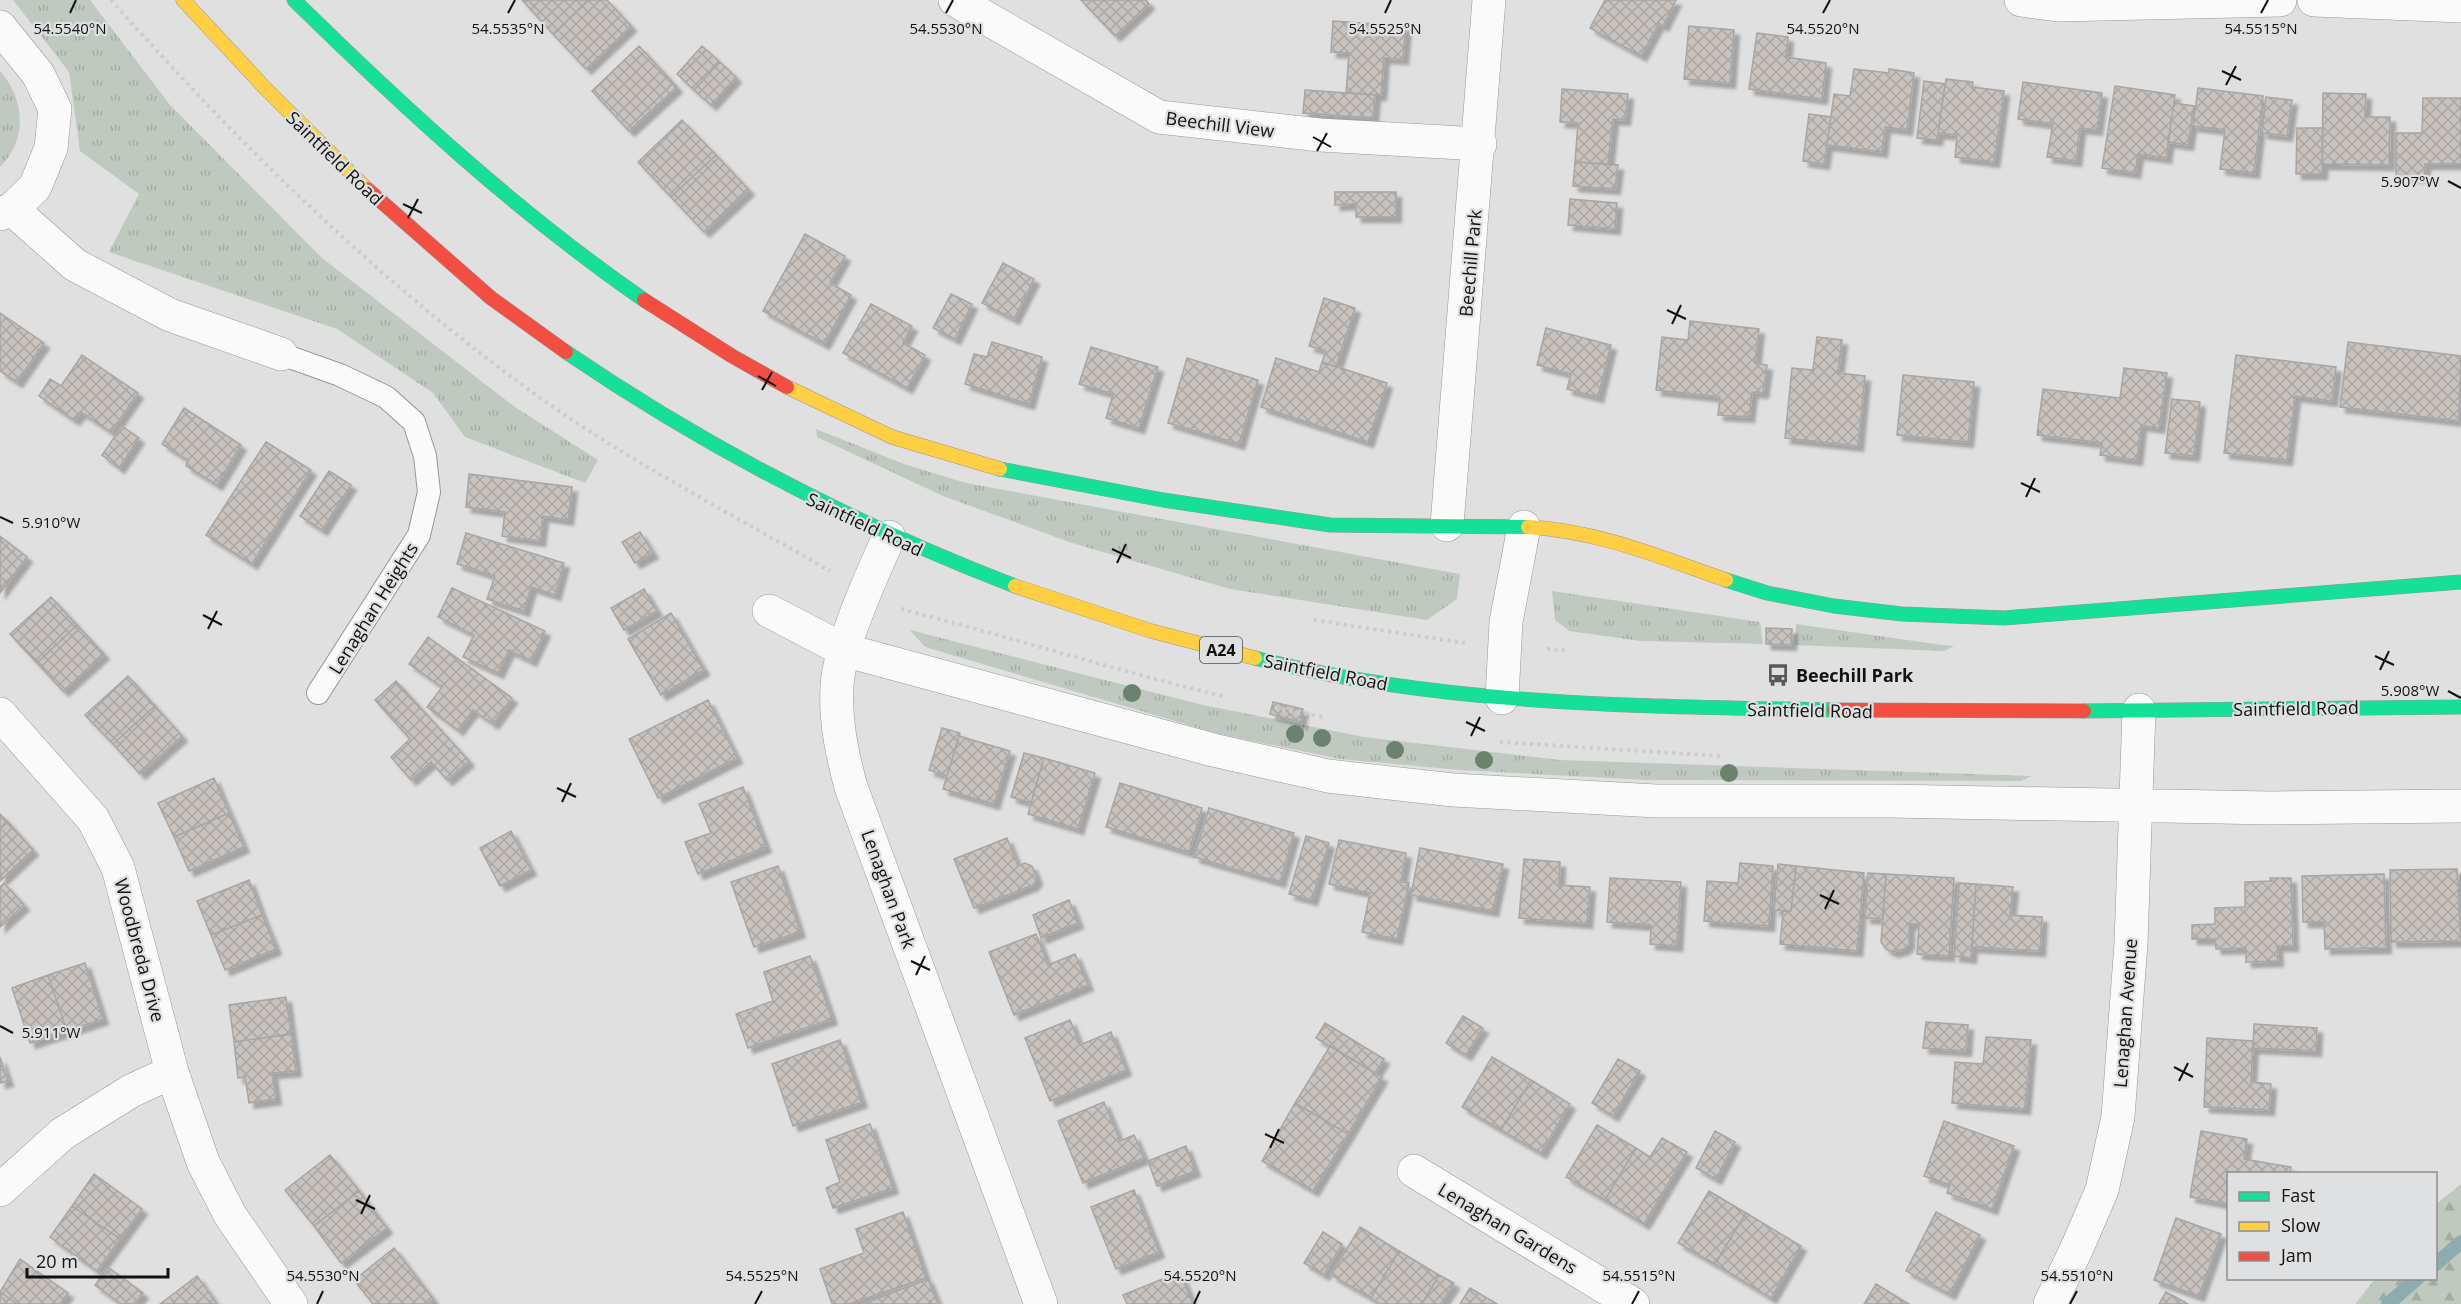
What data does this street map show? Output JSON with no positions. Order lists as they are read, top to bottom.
{
  "streets": {
    "main road": ["Saintfield Road", "A24"],
    "street": [
      "Beechill View",
      "Beechill Park",
      "Lenaghan Park",
      "Woodbreda Drive",
      "Lenaghan Avenue",
      "Lenaghan Gardens"
    ],
    "lane": ["Lenaghan Heights"]
  },
  "crossings": [
    ["Beechill View", "Beechill Park"],
    ["Saintfield Road", "Lenaghan Park"],
    ["Saintfield Road", "Lenaghan Avenue"]
  ],
  "places": {
    "bus stop": ["Beechill Park"]
  },
  "legend": ["Fast", "Slow", "Jam"],
  "scale_bar": "20 m",
  "coordinates": [
    "54.5540°N",
    "54.5535°N",
    "54.5530°N",
    "54.5525°N",
    "54.5520°N",
    "54.5515°N",
    "5.907°W",
    "5.910°W",
    "5.908°W",
    "5.911°W",
    "54.5510°N"
  ]
}
